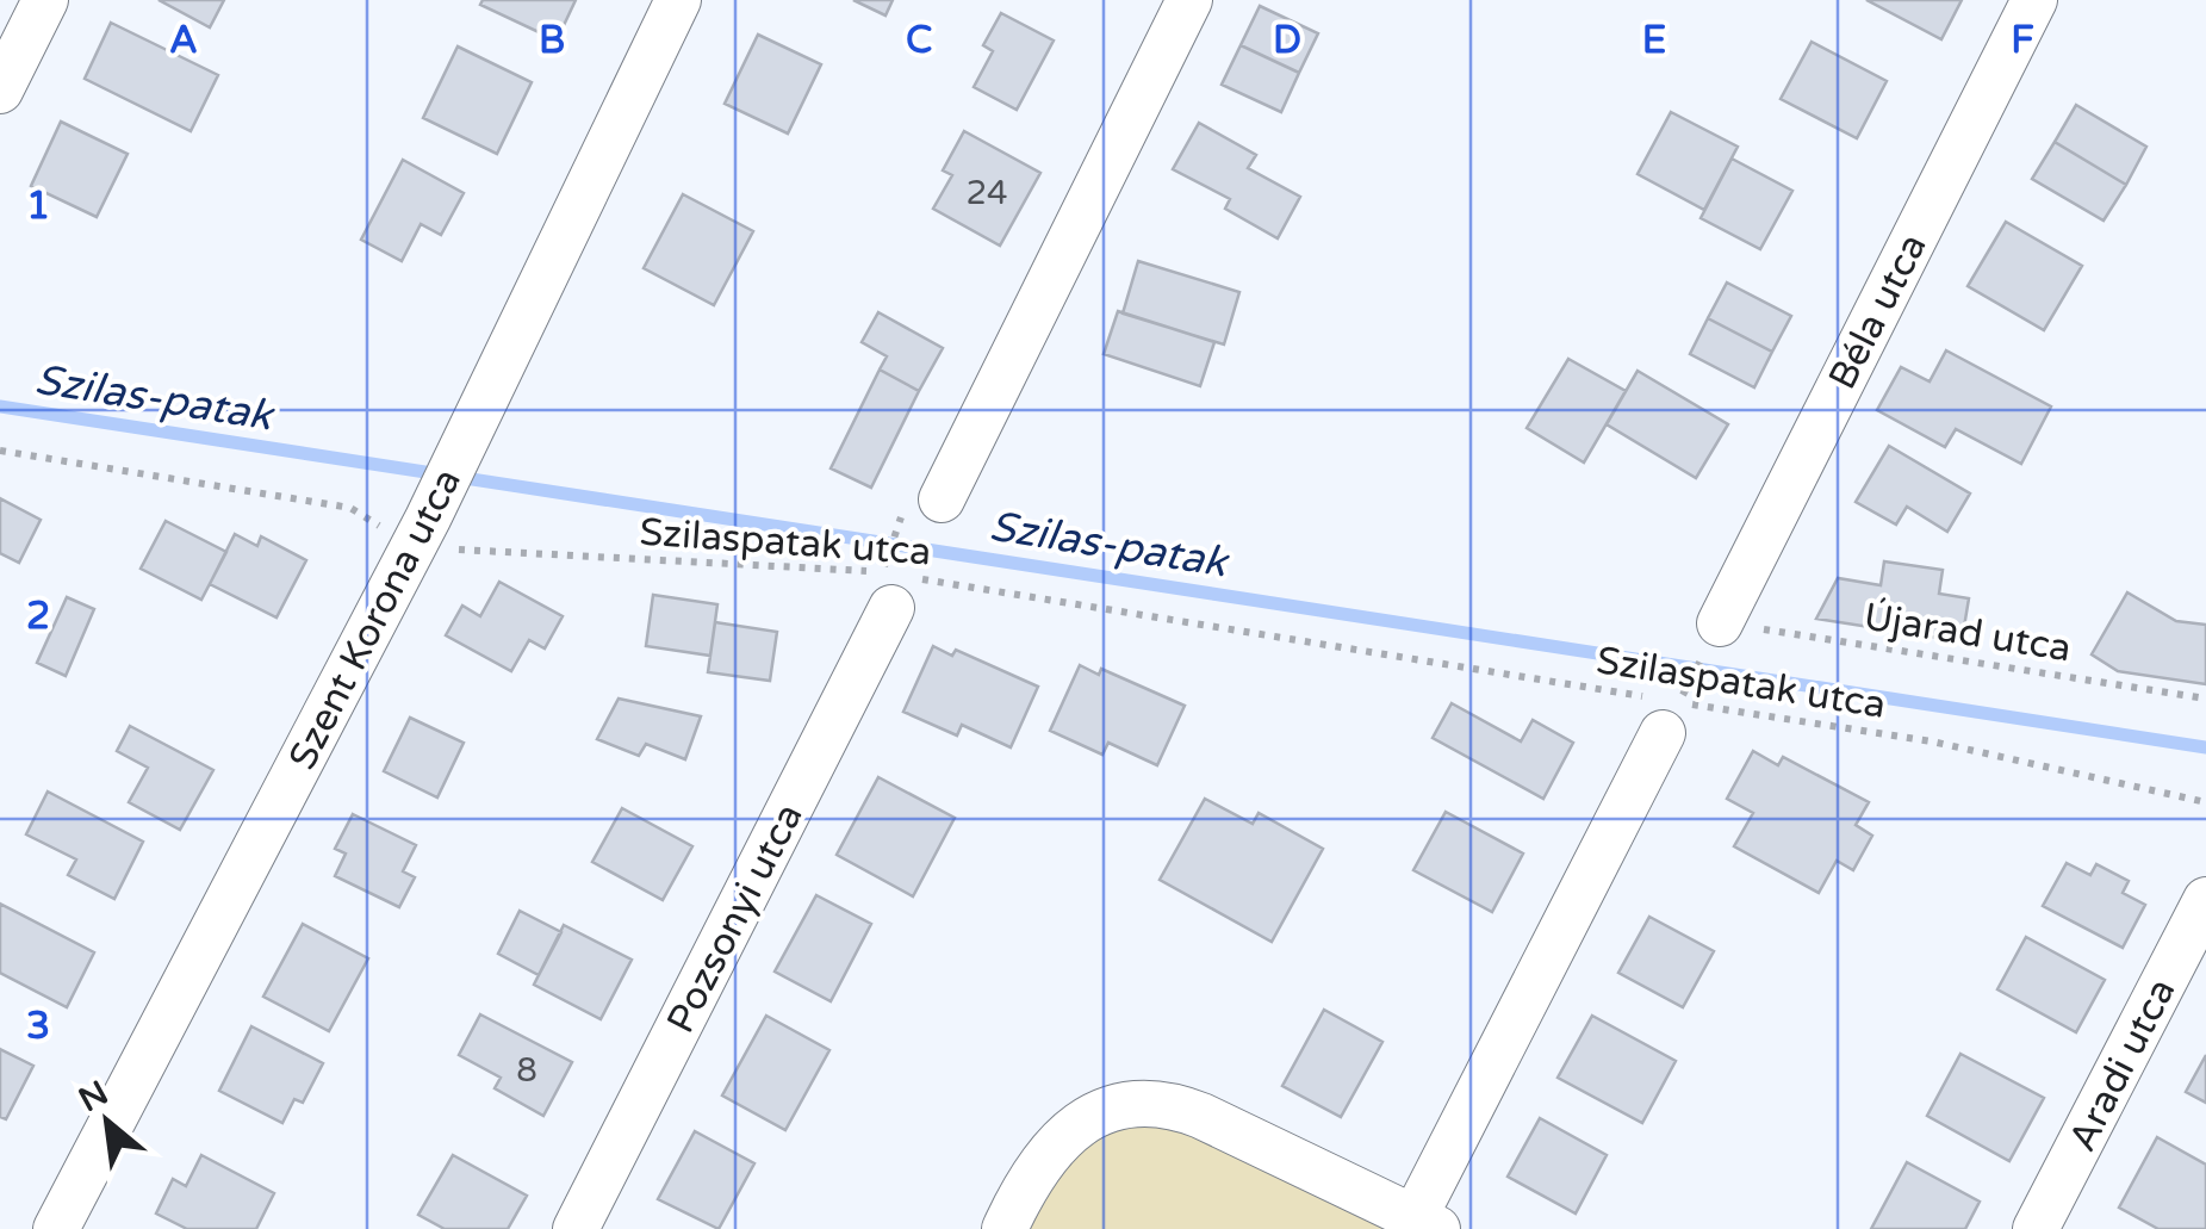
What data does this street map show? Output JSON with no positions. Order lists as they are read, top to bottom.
{
  "streets": {
    "street": [
      "Béla utca",
      "Szent Korona utca",
      "Pozsonyi utca",
      "Aradi utca"
    ],
    "path": ["Szilaspatak utca", "Újarad utca"]
  },
  "crossings": [
    ["Béla utca", "Újarad utca"],
    ["Szilaspatak utca", "Szent Korona utca"],
    ["Szilaspatak utca", "Pozsonyi utca"]
  ],
  "water": ["Szilas-patak"],
  "house_numbers": ["24", "8"],
  "north": "top left",
  "grid": {
    "columns": [
      "A",
      "B",
      "C",
      "D",
      "E",
      "F"
    ],
    "rows": ["1", "2", "3"]
  }
}
